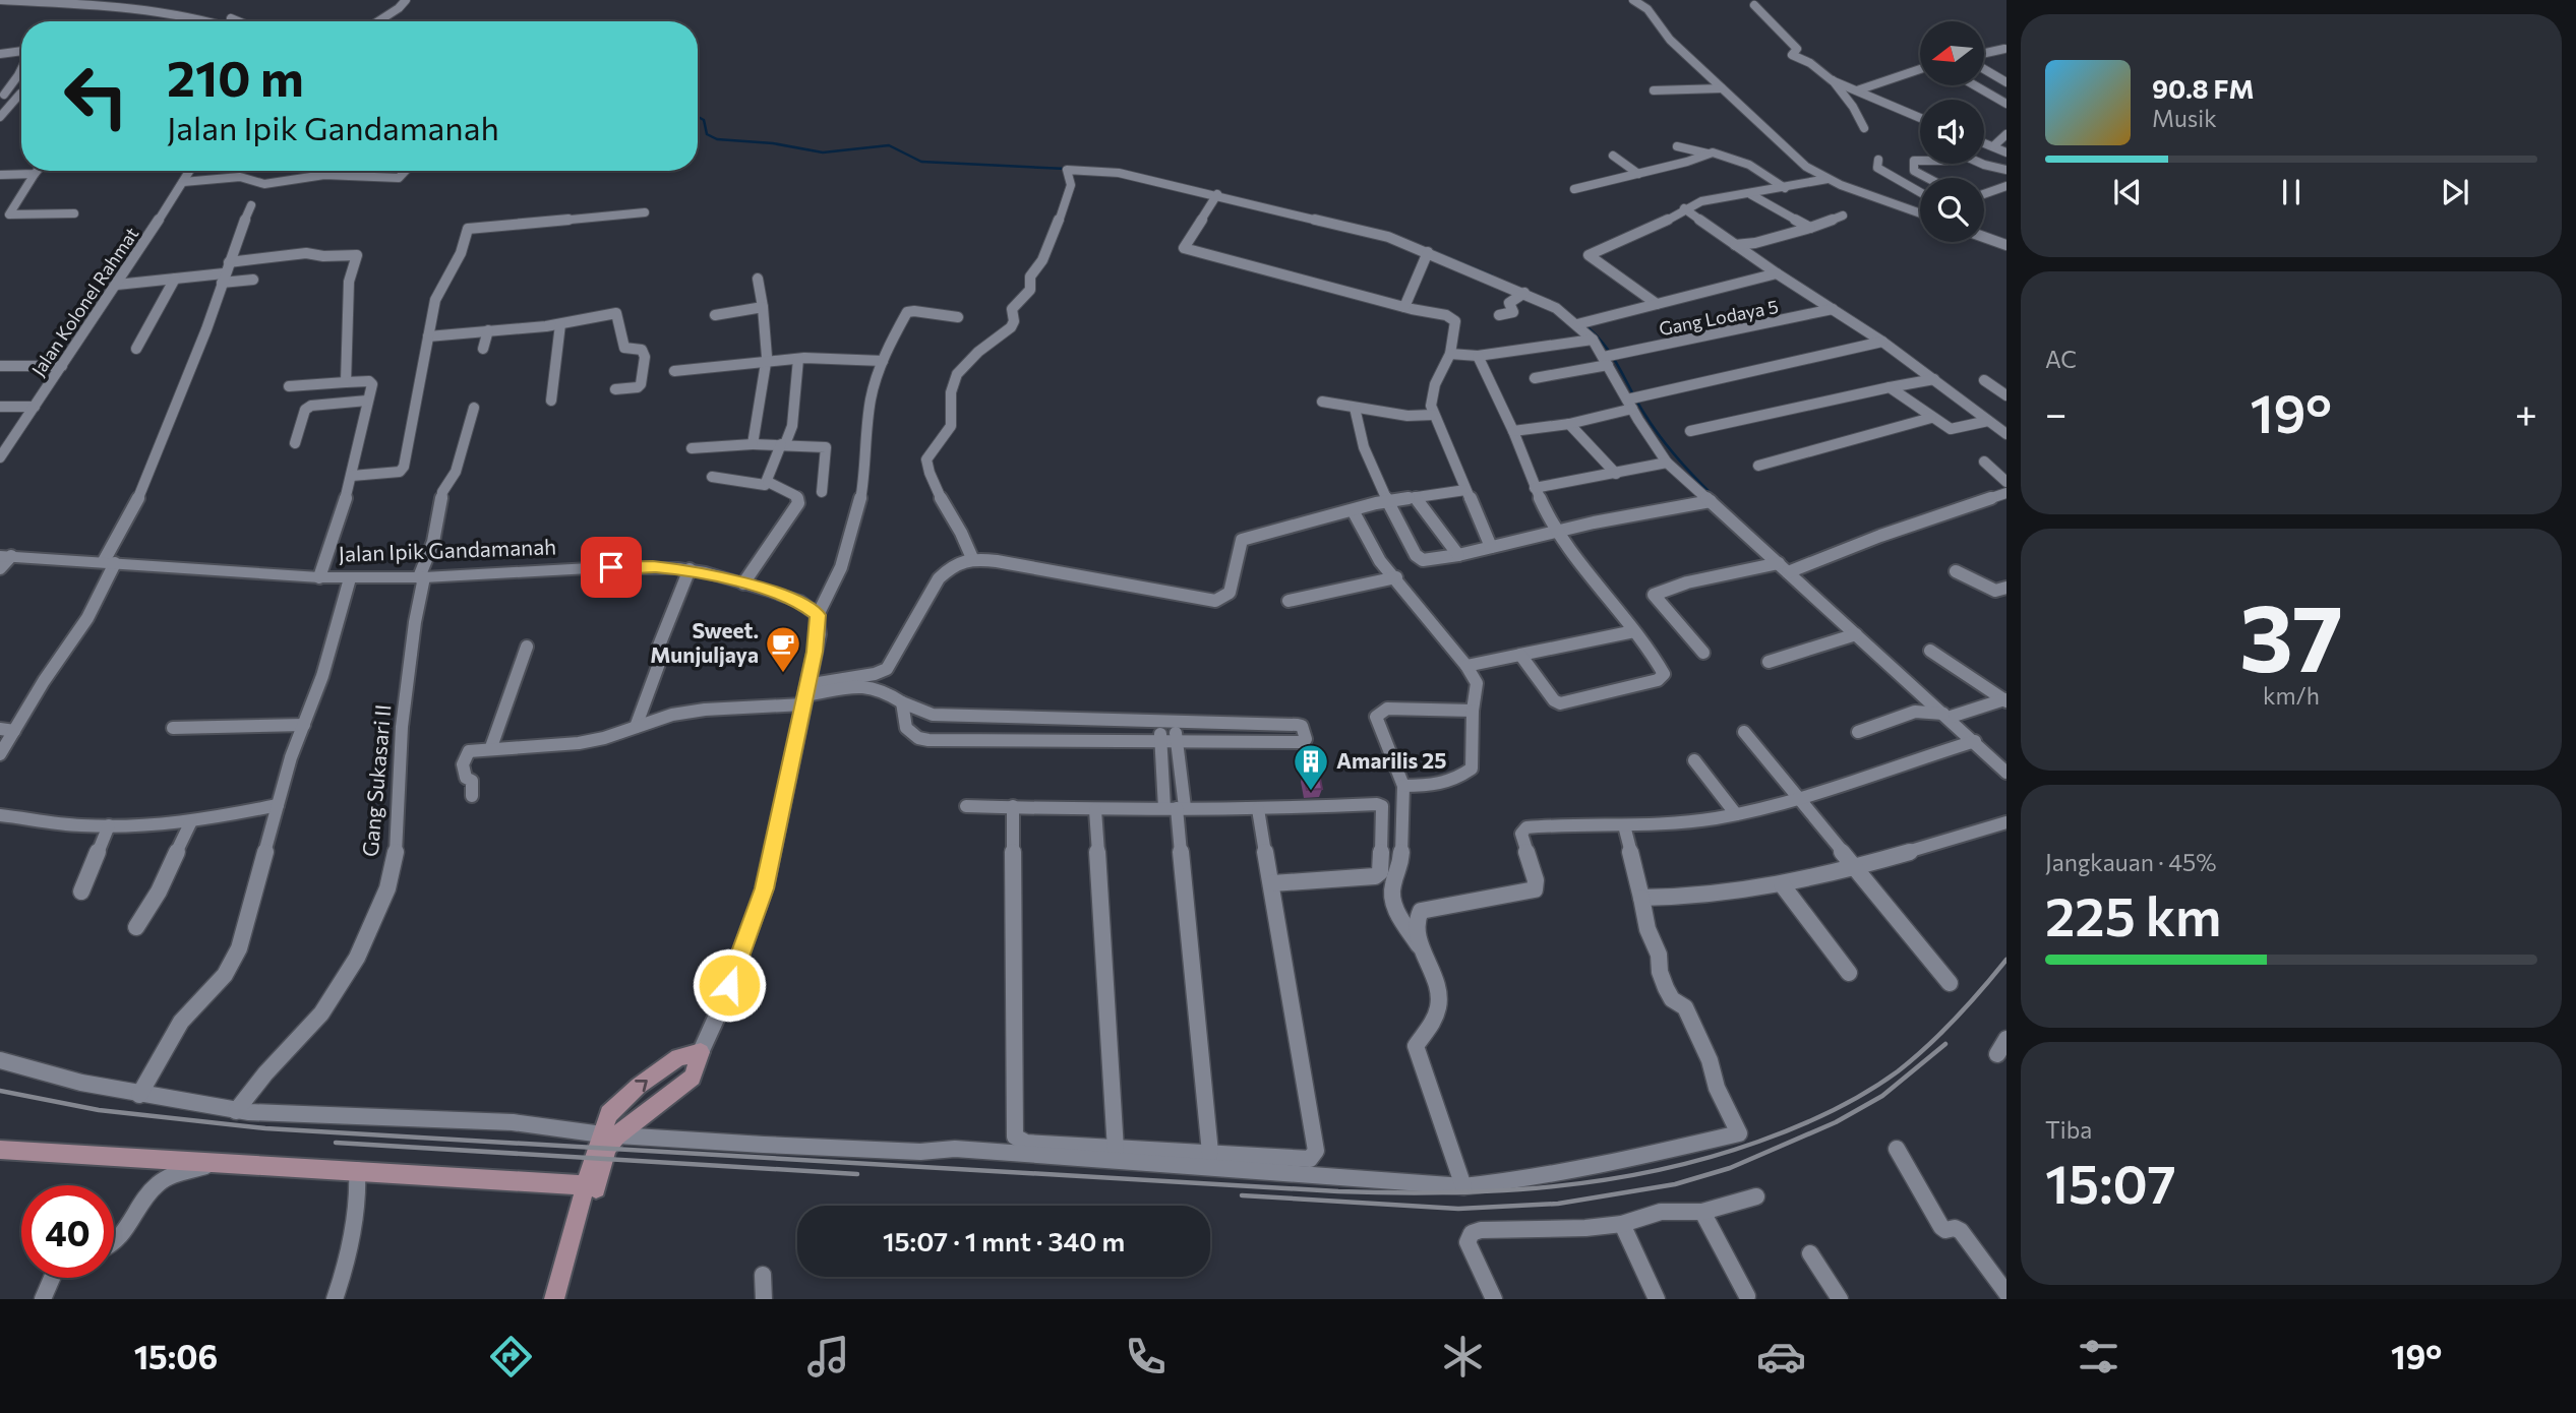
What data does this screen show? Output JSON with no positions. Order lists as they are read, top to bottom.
{
  "streets": {
    "street": [
      "Jalan Kolonel Rahmat",
      "Gang Lodaya 5",
      "Jalan Ipik Gandamanah",
      "Gang Sukasari II"
    ]
  },
  "crossings": [
    ["Jalan Ipik Gandamanah", "Gang Sukasari II"]
  ],
  "places": {
    "cafe": ["Sweet. Munjuljaya"],
    "building": ["Amarilis 25"]
  },
  "north": "left",
  "page": {
    "turn": ["210 m", "Jalan Ipik Gandamanah"],
    "song": ["90.8 FM", "Musik"],
    "tile": [
      "AC",
      ["37", "km/h"],
      ["Jangkauan · 45%", "225 km"],
      ["Tiba", "15:07"]
    ],
    "heat": ["−", "19°", "+"],
    "limit": "40",
    "trip": "15:07 · 1 mnt · 340 m",
    "tabs": ["15:06", "19°"]
  }
}
